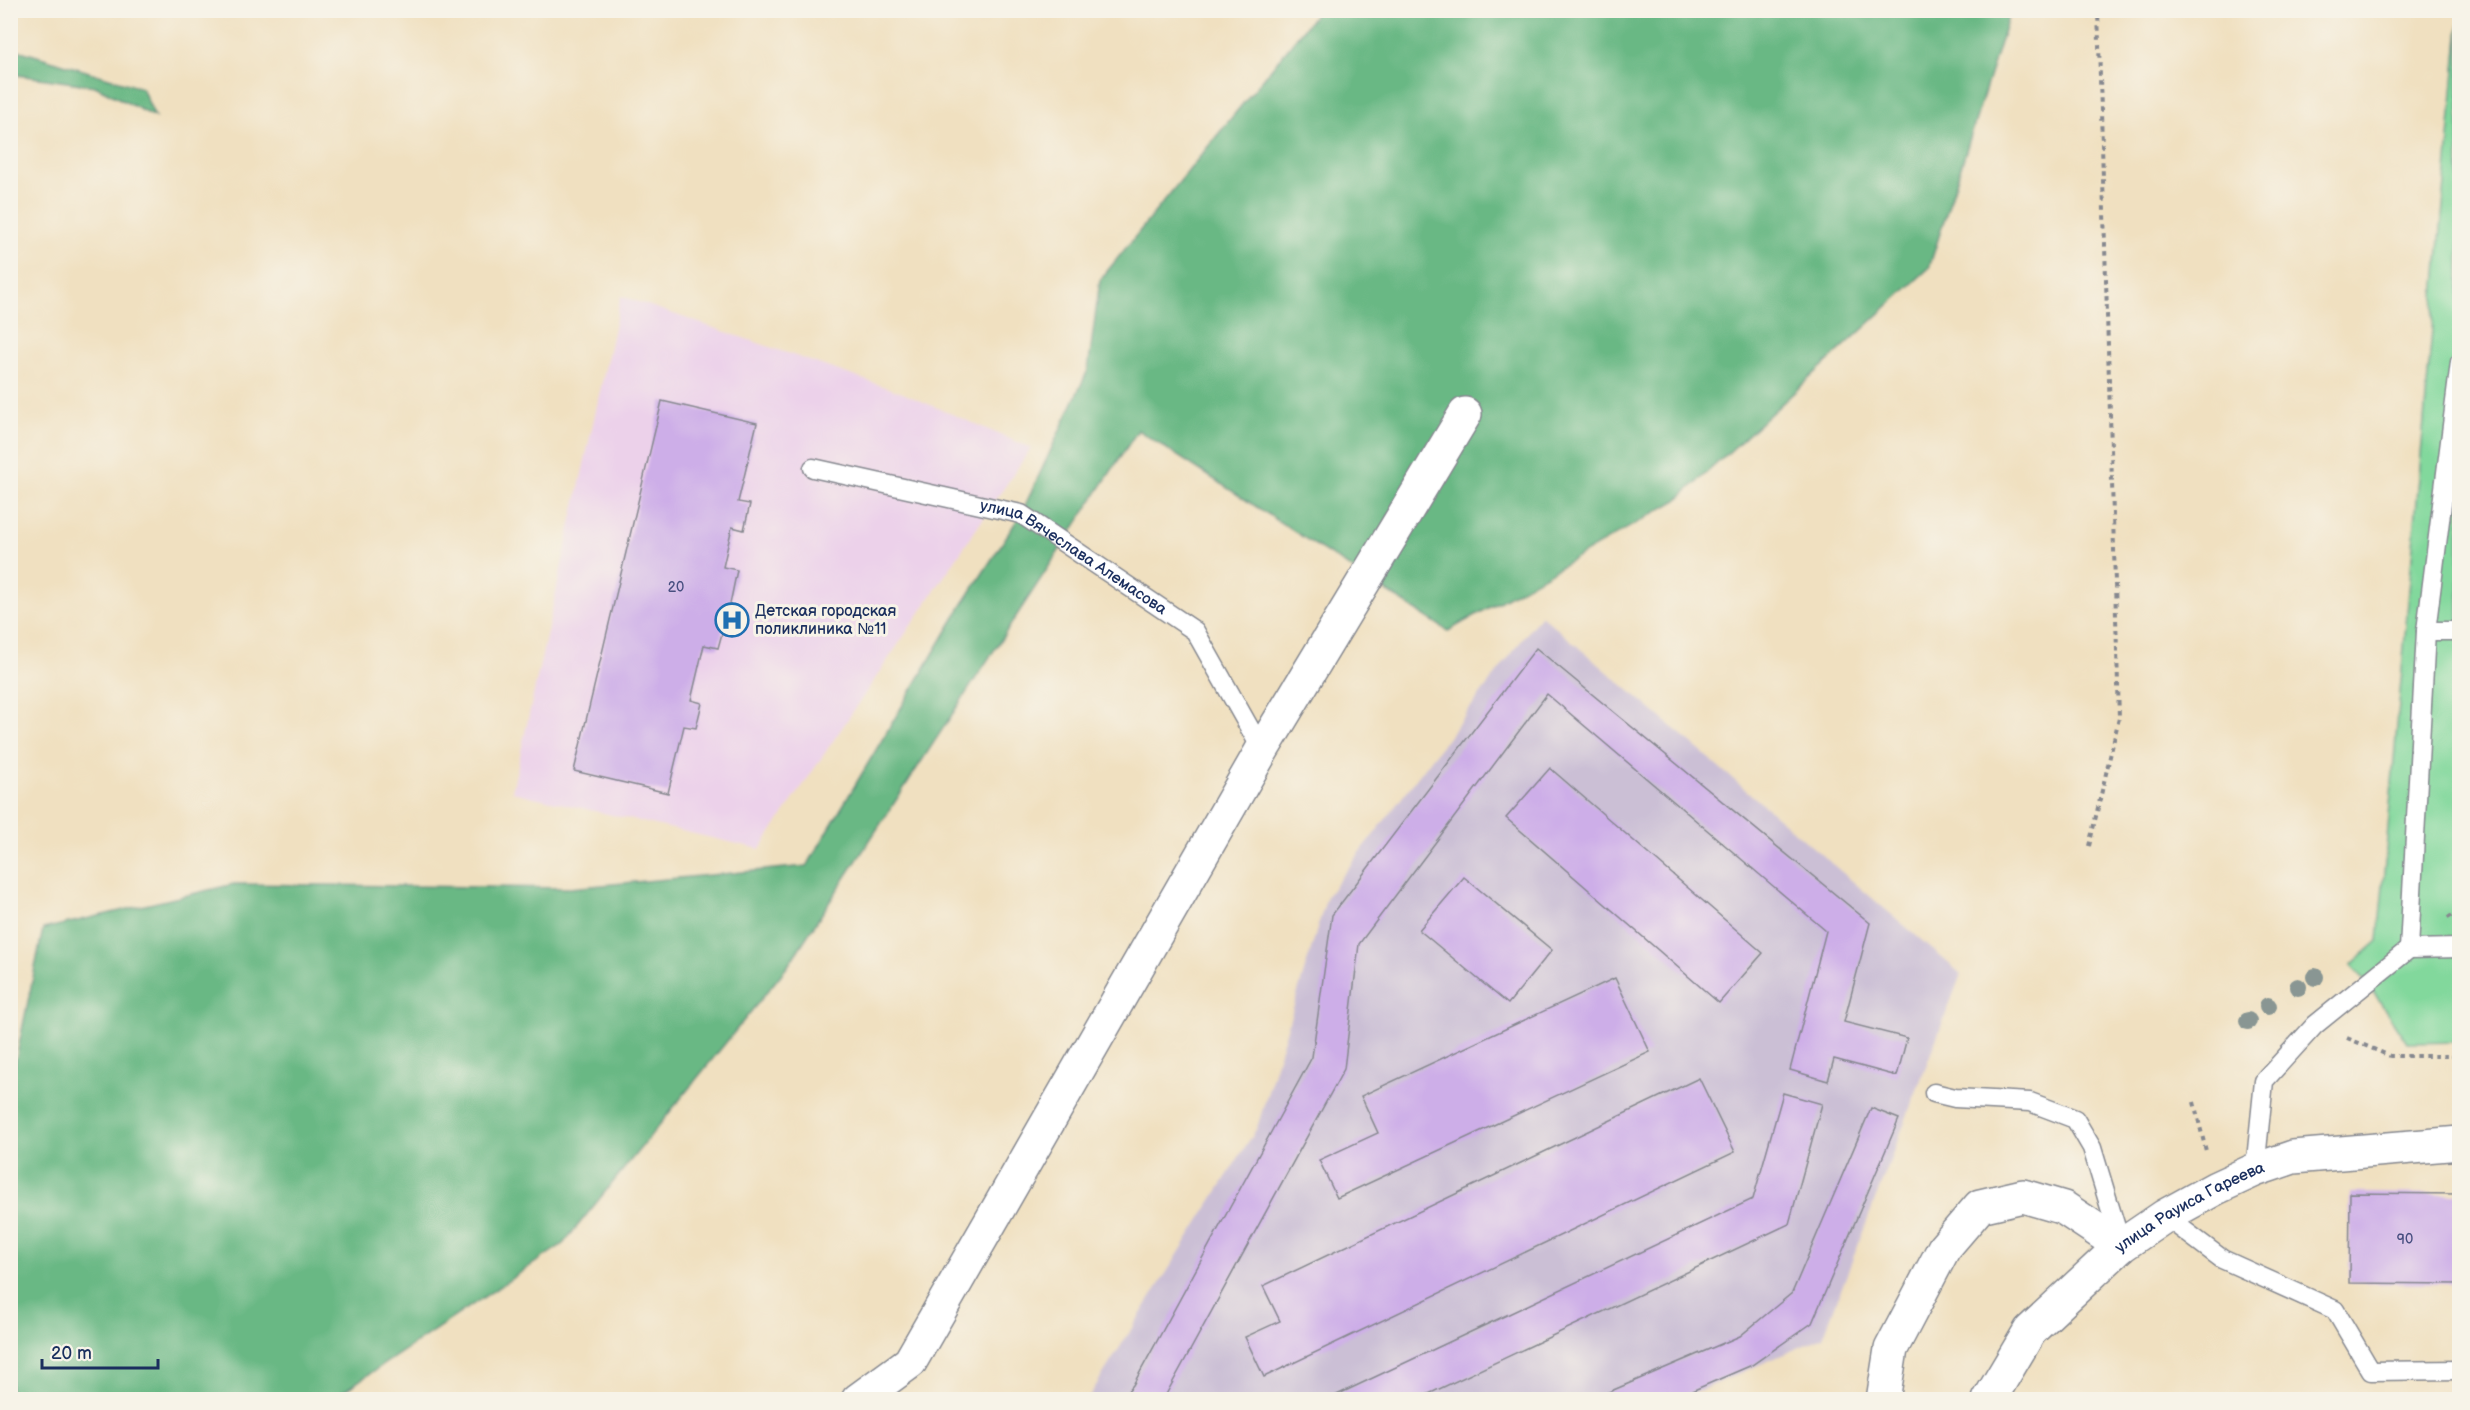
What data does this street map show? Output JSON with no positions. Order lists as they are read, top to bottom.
{
  "streets": {
    "street": ["улица Рауиса Гареева"],
    "lane": ["улица Вячеслава Алемасова"]
  },
  "places": {
    "hospital": ["Детская городская поликлиника №11"]
  },
  "house_numbers": ["20", "90"],
  "scale_bar": "20 m"
}
